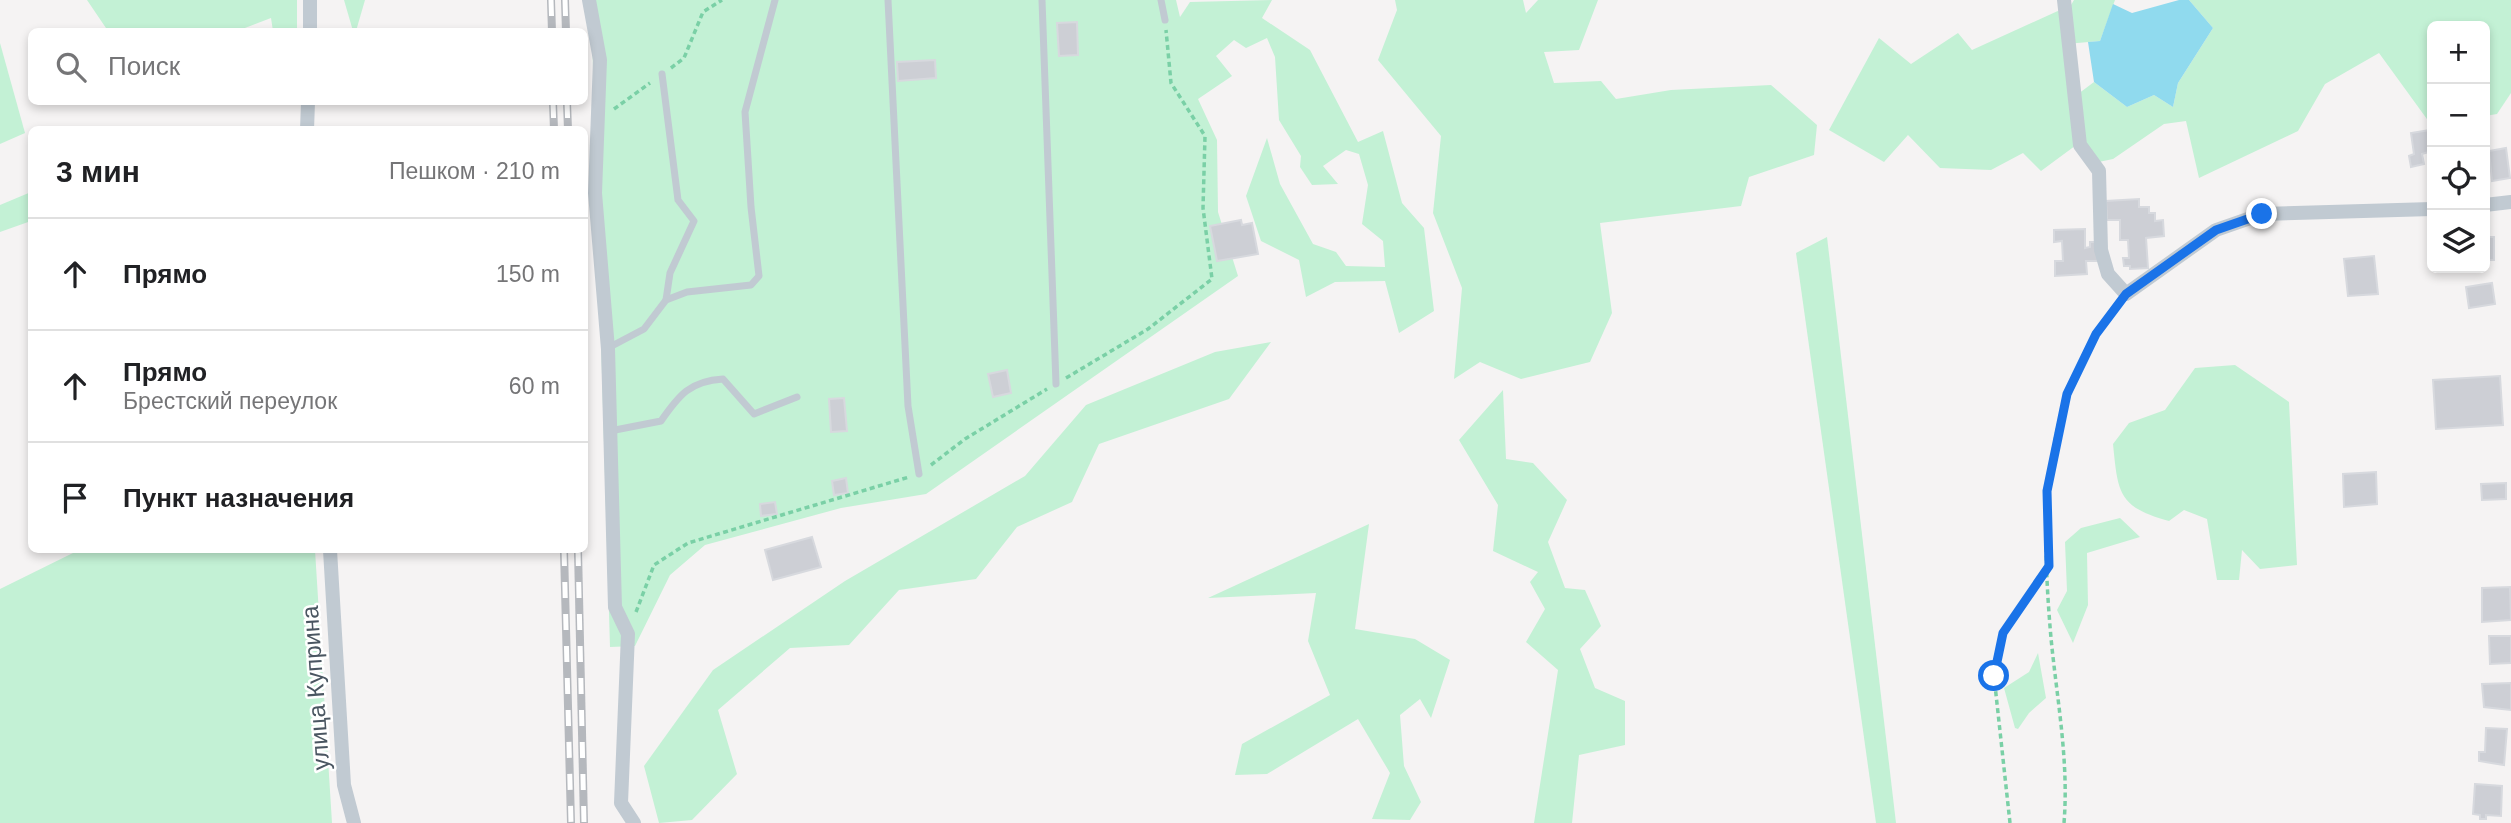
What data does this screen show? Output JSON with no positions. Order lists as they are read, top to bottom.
{
  "streets": {
    "street": ["улица Куприна"]
  },
  "page": {
    "map_buttons": ["+", "−"],
    "search": "Поиск",
    "heading": ["3 мин", "Пешком · 210 m"],
    "list": [
      ["Прямо", "150 m"],
      ["Прямо", "Брестский переулок", "60 m"],
      "Пункт назначения"
    ]
  }
}
